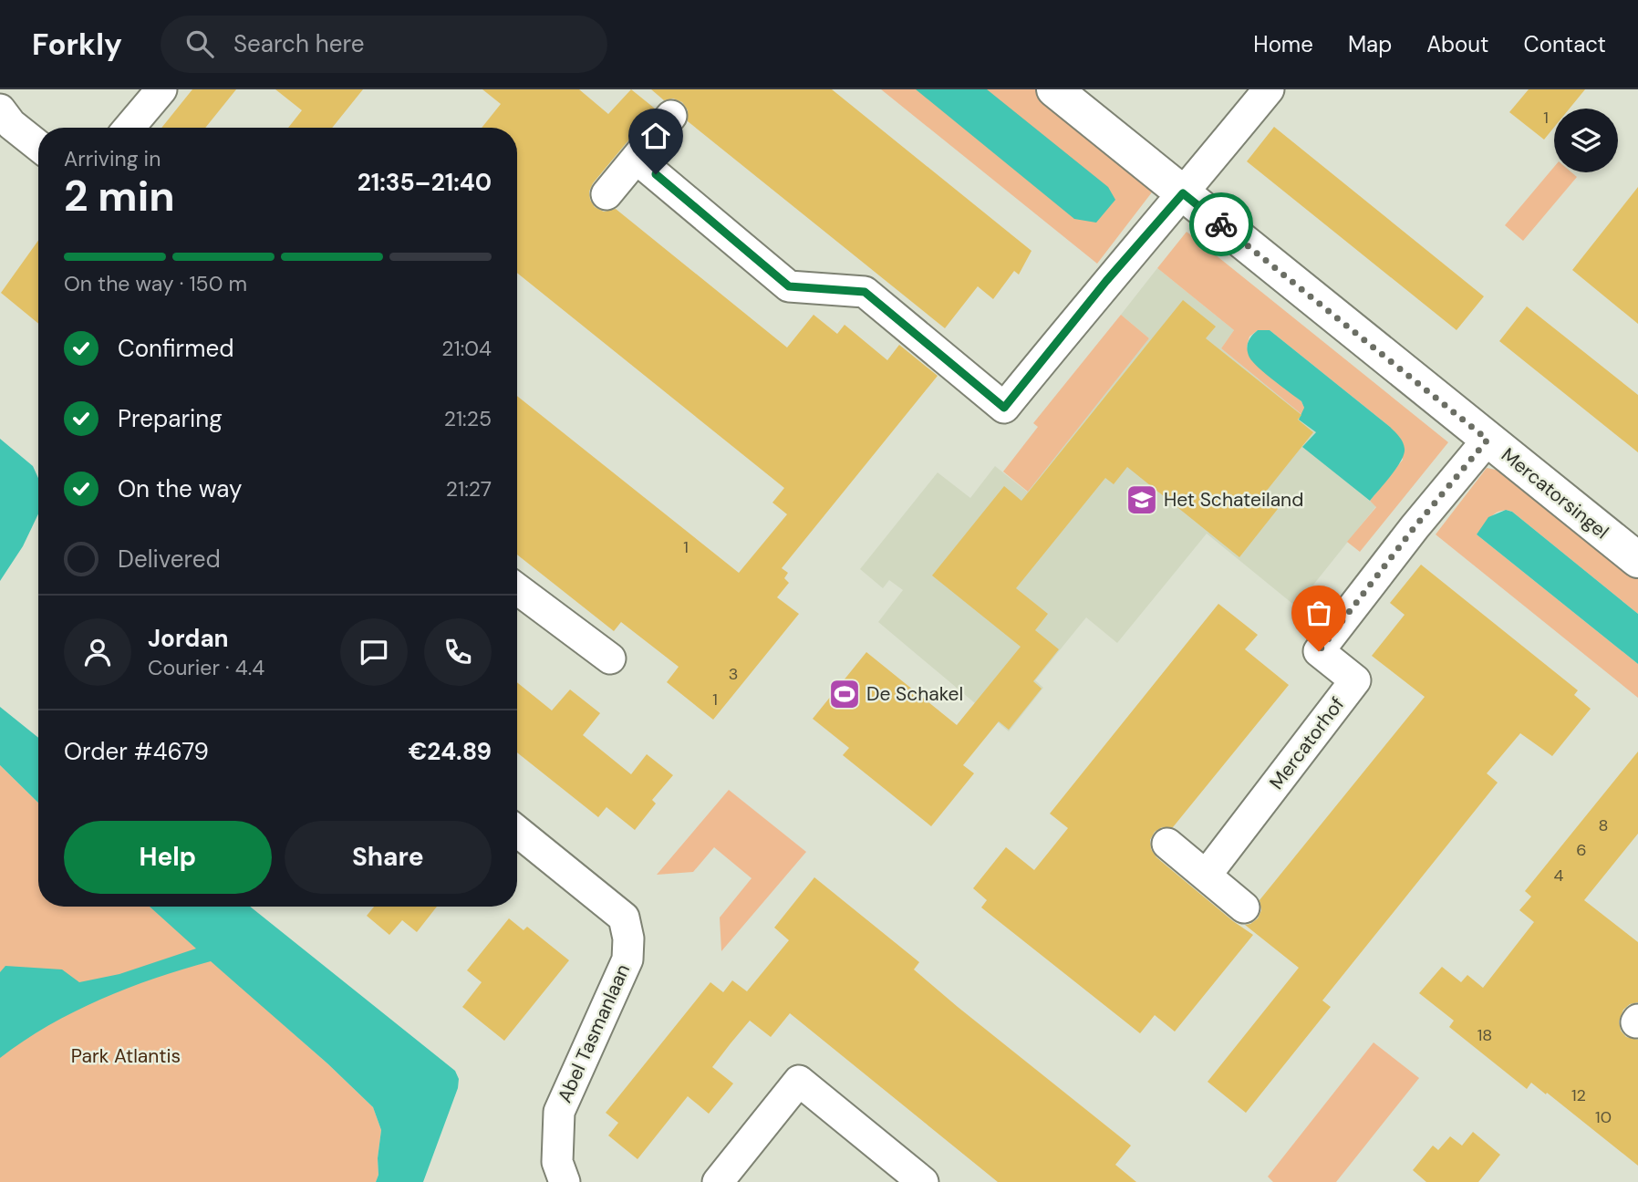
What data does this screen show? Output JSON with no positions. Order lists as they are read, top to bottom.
{
  "streets": {
    "street": ["Mercatorsingel", "Mercatorhof", "Abel Tasmanlaan"]
  },
  "crossings": [
    ["Mercatorsingel", "Mercatorhof"]
  ],
  "parks": ["Park Atlantis"],
  "places": {
    "school or university": ["Het Schateiland"],
    "sports": ["De Schakel"]
  },
  "house_numbers": [
    "1",
    "1",
    "3",
    "1",
    "8",
    "6",
    "4",
    "18",
    "12",
    "10"
  ],
  "page": {
    "header": "Forkly",
    "search": "Search here",
    "nav": [
      "Home",
      "Map",
      "About",
      "Contact"
    ],
    "heading": ["2 min", "Arriving in", "21:35–21:40"],
    "panel": [
      "Jordan",
      "Courier · 4.4",
      "Order #4679",
      "€24.89"
    ],
    "bar": "On the way · 150 m",
    "list": [
      ["Confirmed", "21:04"],
      ["Preparing", "21:25"],
      ["On the way", "21:27"],
      "Delivered"
    ],
    "buttons": ["Help", "Share"]
  }
}
